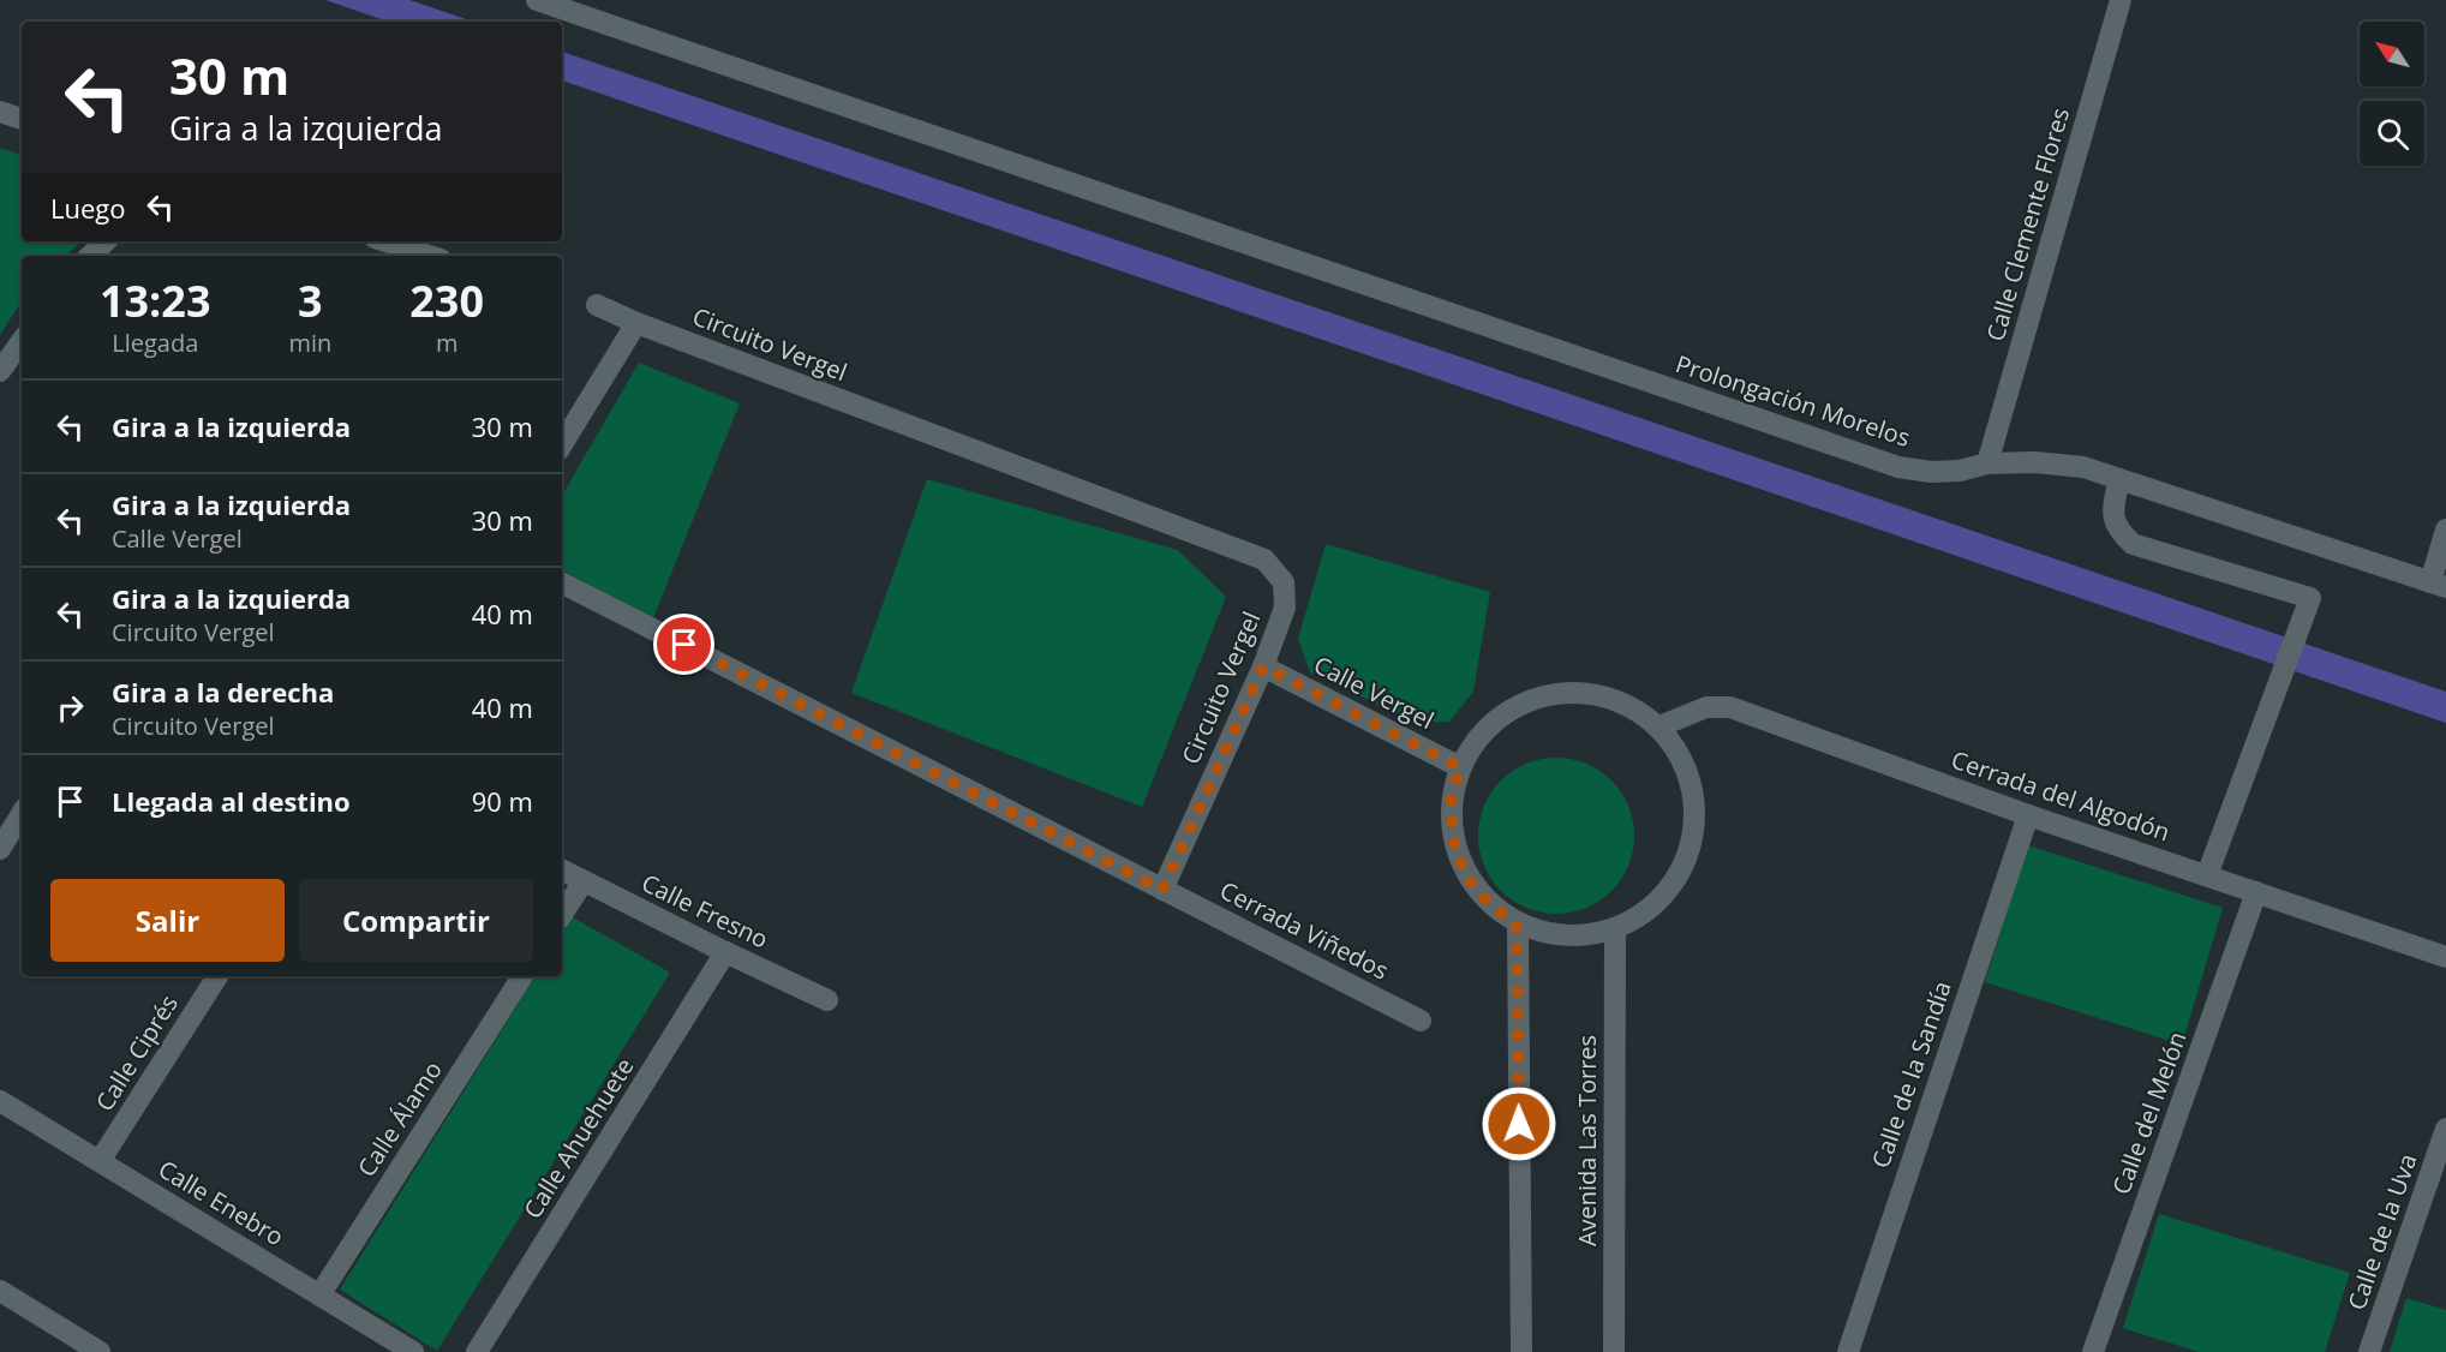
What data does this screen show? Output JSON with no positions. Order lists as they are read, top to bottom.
{
  "streets": {
    "street": [
      "Calle Clemente Flores",
      "Circuito Vergel",
      "Prolongación Morelos",
      "Calle Vergel",
      "Cerrada del Algodón",
      "Calle Fresno",
      "Cerrada Viñedos",
      "Calle Ciprés",
      "Calle de la Sandía",
      "Calle del Melón",
      "Calle Álamo",
      "Calle Ahuehuete",
      "Avenida Las Torres",
      "Calle Enebro",
      "Calle de la Uva"
    ]
  },
  "crossings": [
    ["Calle Clemente Flores", "Prolongación Morelos"],
    ["Circuito Vergel", "Calle Vergel"],
    ["Circuito Vergel", "Cerrada Viñedos"],
    ["Calle Vergel", "Cerrada del Algodón"],
    ["Calle Vergel", "Avenida Las Torres"],
    ["Cerrada del Algodón", "Calle de la Sandía"],
    ["Cerrada del Algodón", "Calle del Melón"],
    ["Cerrada del Algodón", "Avenida Las Torres"],
    ["Calle Fresno", "Calle Ahuehuete"],
    ["Calle Ciprés", "Calle Enebro"],
    ["Calle Álamo", "Calle Enebro"]
  ],
  "north": "top left",
  "page": {
    "turn": ["30 m", "Gira a la izquierda"],
    "then": "Luego",
    "eta": [
      "13:23",
      "Llegada",
      "3",
      "min",
      "230",
      "m"
    ],
    "list": [
      {
        "name": "Gira a la izquierda",
        "value": "30 m"
      },
      {
        "name": "Gira a la izquierda",
        "note": "Calle Vergel",
        "value": "30 m"
      },
      {
        "name": "Gira a la izquierda",
        "note": "Circuito Vergel",
        "value": "40 m"
      },
      {
        "name": "Gira a la derecha",
        "note": "Circuito Vergel",
        "value": "40 m"
      },
      {
        "name": "Llegada al destino",
        "value": "90 m"
      }
    ],
    "buttons": ["Salir", "Compartir"]
  }
}
